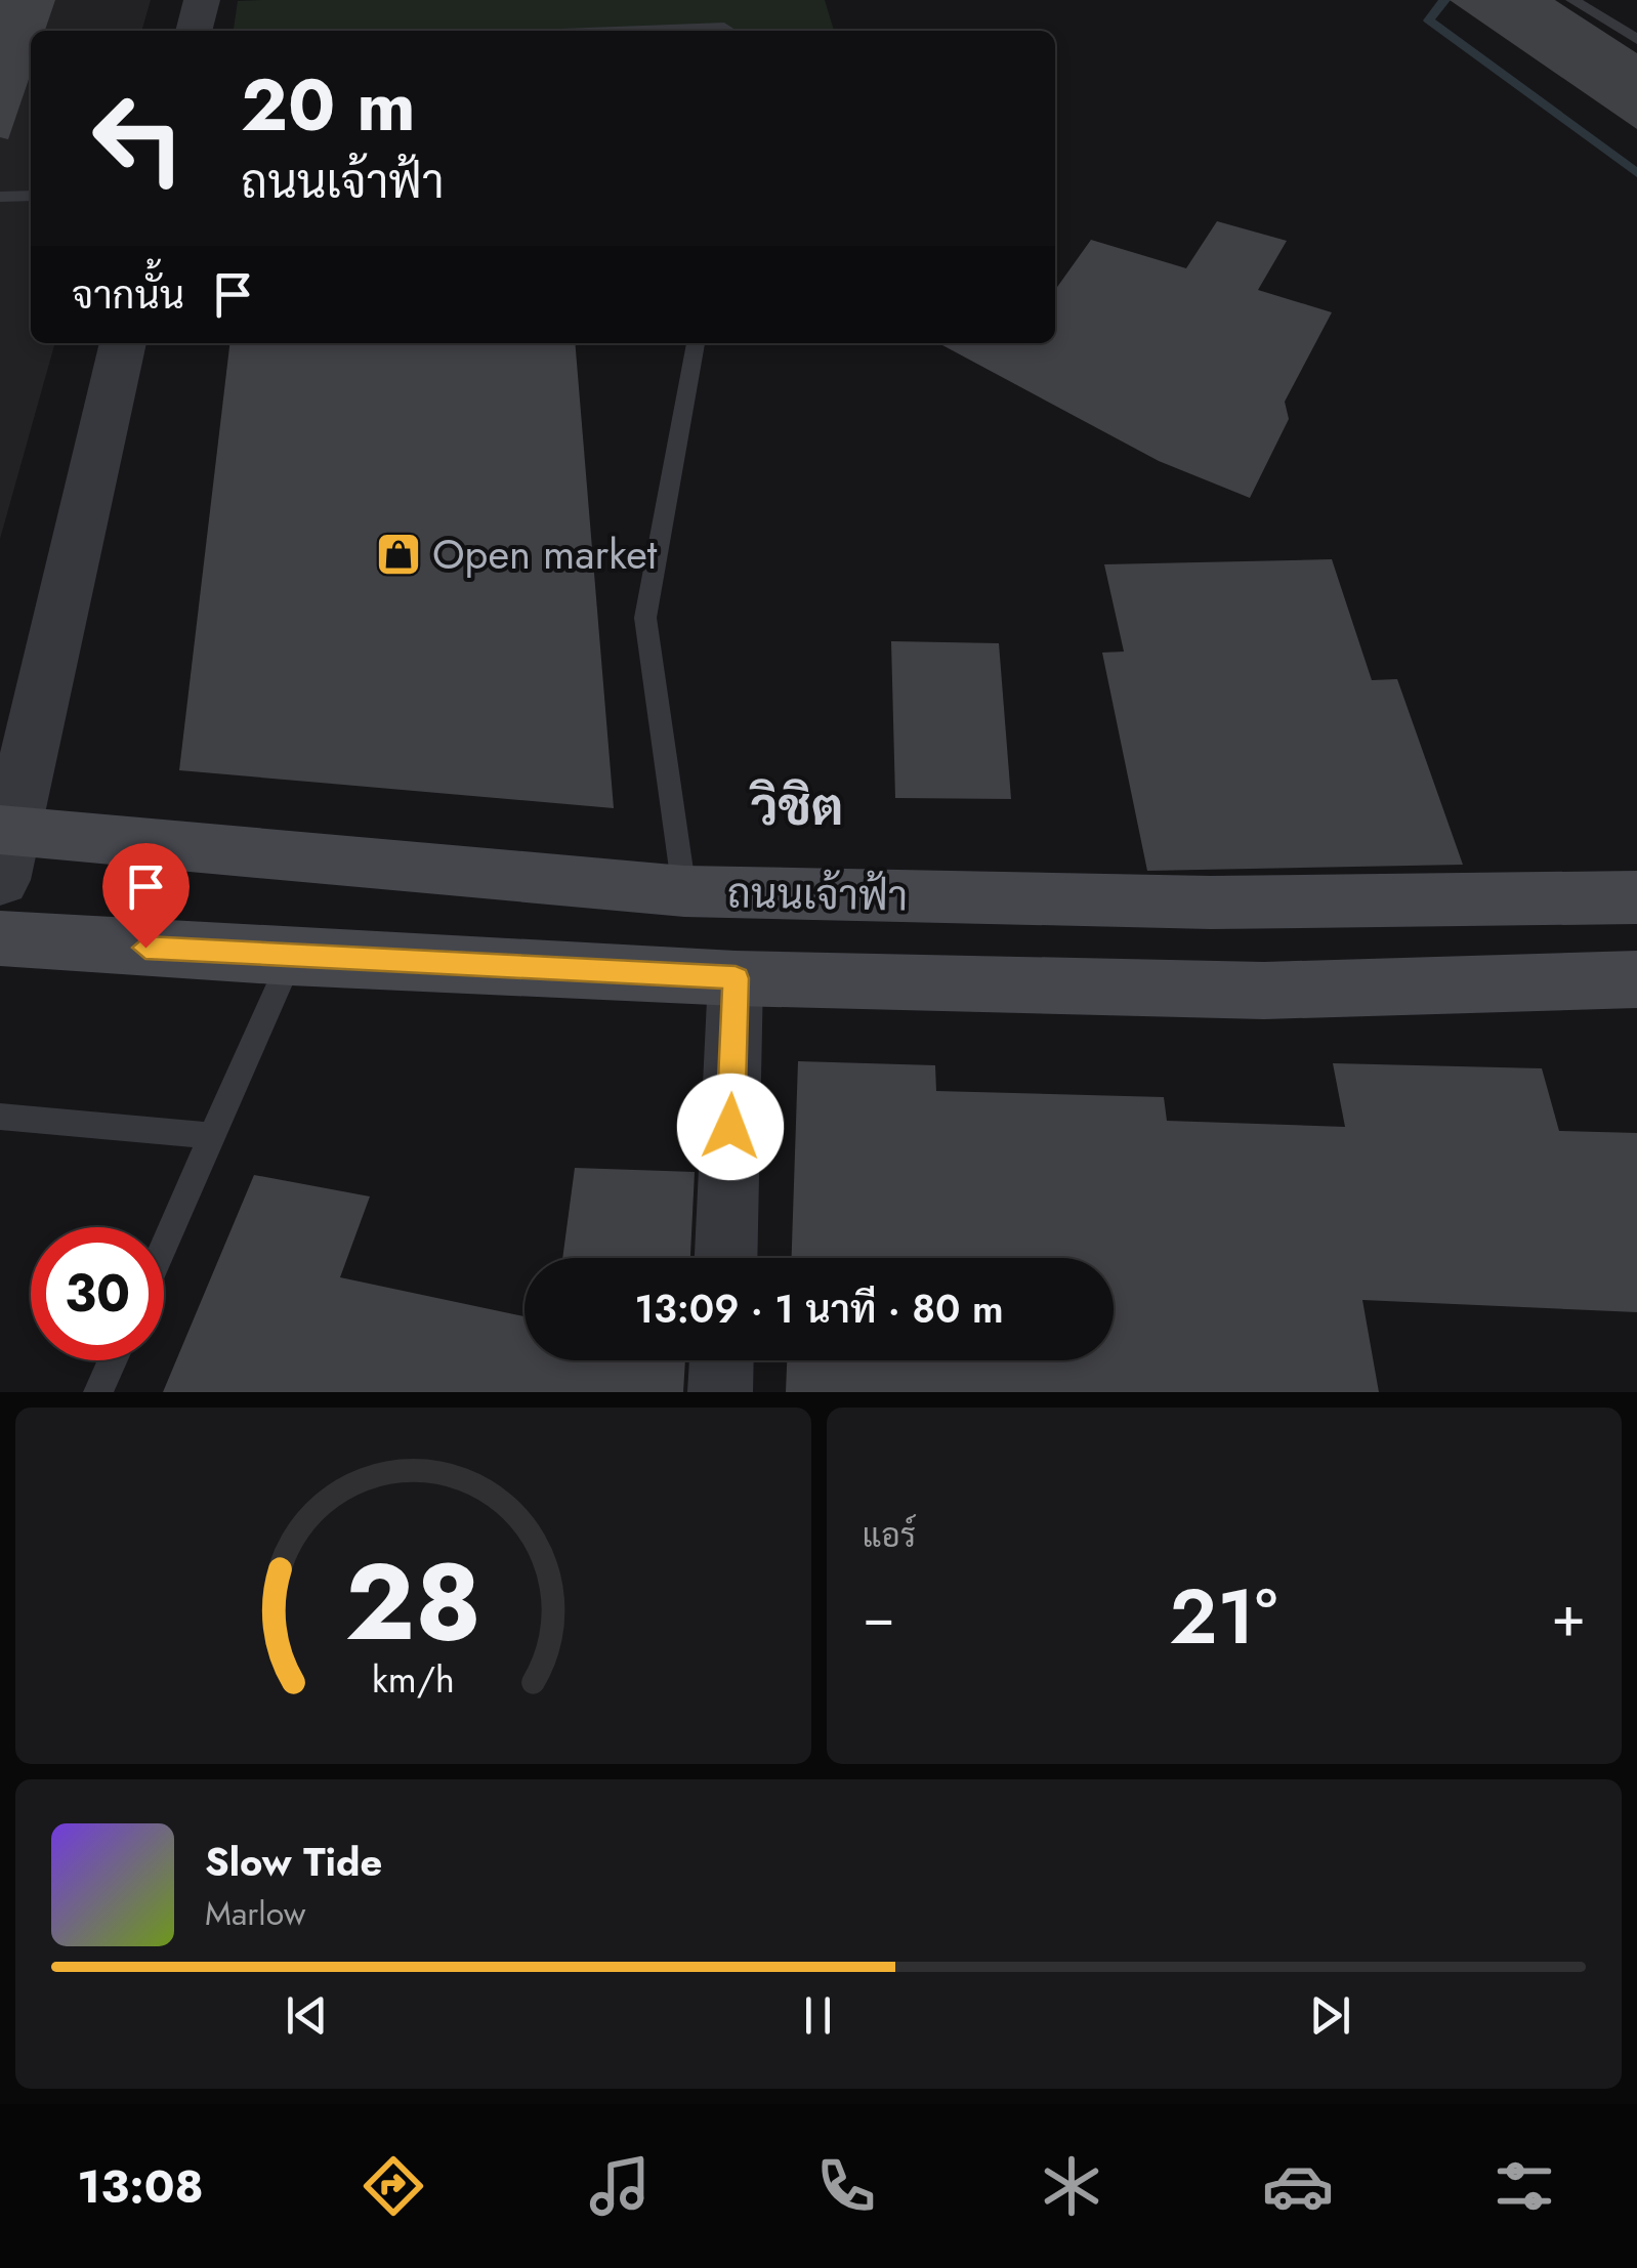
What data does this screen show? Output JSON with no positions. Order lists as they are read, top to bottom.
{
  "streets": {
    "main road": ["ถนนเจ้าฟ้า"]
  },
  "districts": ["วิชิต"],
  "places": {
    "shop": ["Open market"]
  },
  "page": {
    "turn": ["20 m", "ถนนเจ้าฟ้า"],
    "then": "จากนั้น",
    "limit": "30",
    "trip": "13:09 · 1 นาที · 80 m",
    "tile": "แอร์",
    "heat": ["−", "21°", "+"],
    "song": ["Slow Tide", "Marlow"],
    "tabs": "13:08",
    "gauge": ["28", "km/h"]
  }
}
